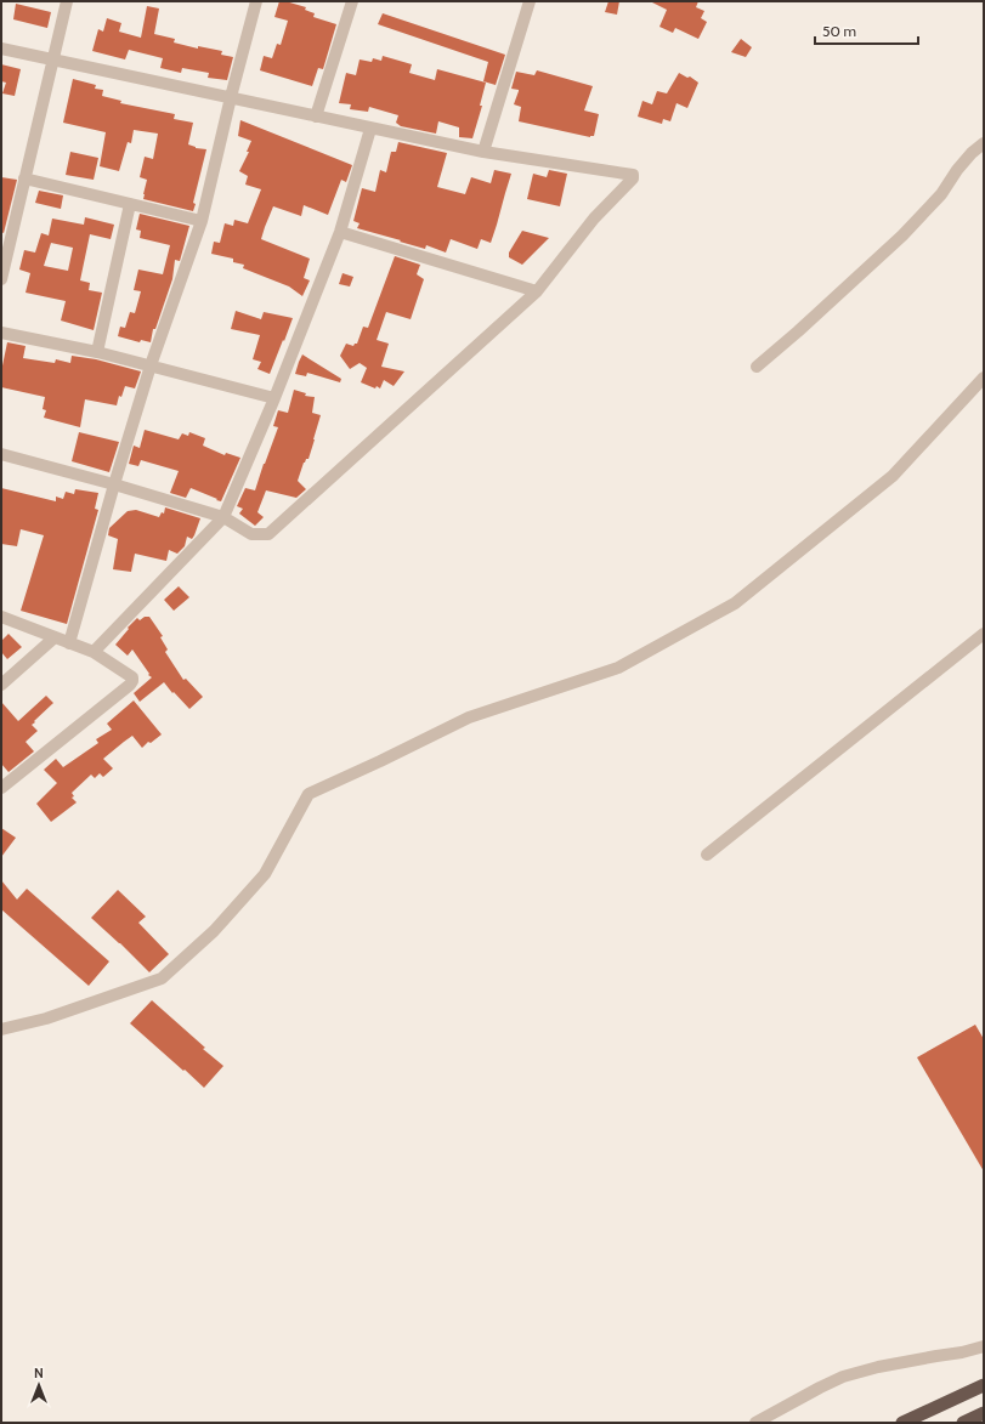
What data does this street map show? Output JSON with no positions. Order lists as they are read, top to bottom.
{
  "scale_bar": "50 m",
  "north": "top"
}
